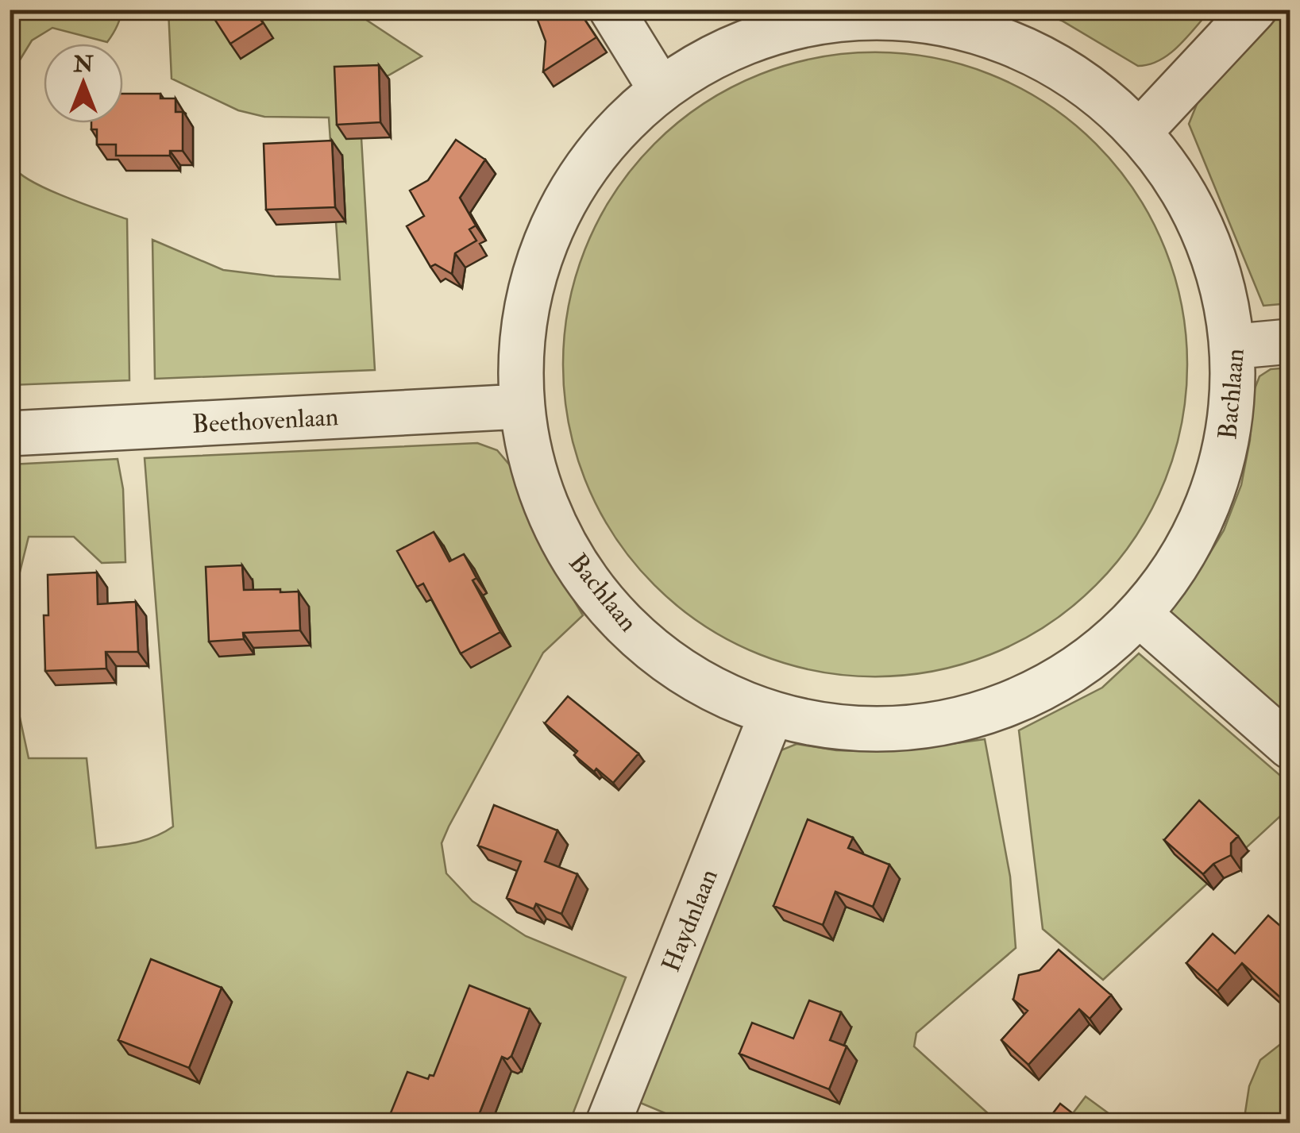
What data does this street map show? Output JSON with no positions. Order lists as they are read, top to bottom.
{
  "streets": {
    "street": ["Bachlaan", "Beethovenlaan", "Haydnlaan"]
  },
  "crossings": [
    ["Bachlaan", "Beethovenlaan"],
    ["Bachlaan", "Haydnlaan"]
  ],
  "north": "top"
}
